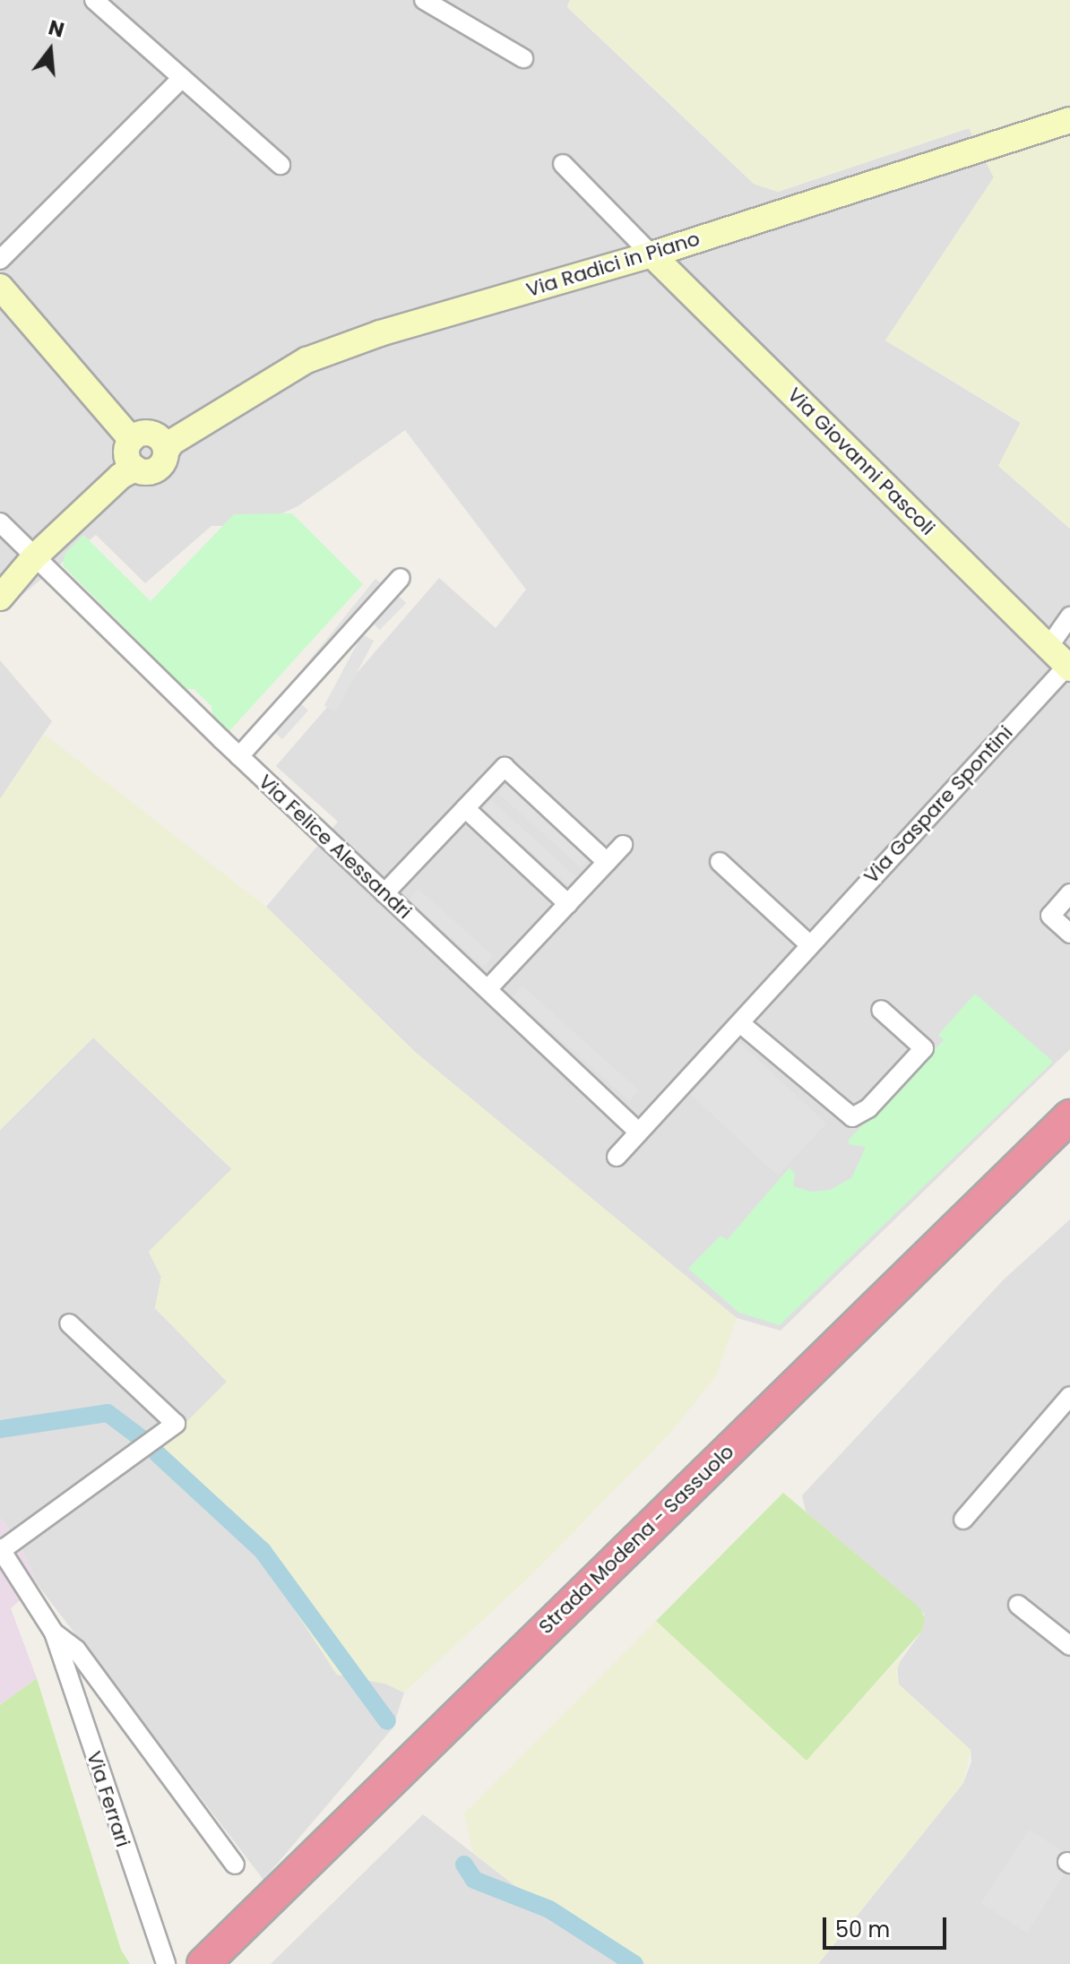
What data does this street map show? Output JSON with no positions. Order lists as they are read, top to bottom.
{
  "streets": {
    "highway": ["Strada Modena - Sassuolo"],
    "street": [
      "Via Radici in Piano",
      "Via Giovanni Pascoli",
      "Via Gaspare Spontini",
      "Via Felice Alessandri",
      "Via Ferrari"
    ]
  },
  "crossings": [
    ["Via Radici in Piano", "Via Giovanni Pascoli"],
    ["Via Radici in Piano", "Via Felice Alessandri"],
    ["Via Giovanni Pascoli", "Via Gaspare Spontini"],
    ["Via Gaspare Spontini", "Via Felice Alessandri"]
  ],
  "scale_bar": "50 m",
  "north": "top"
}
